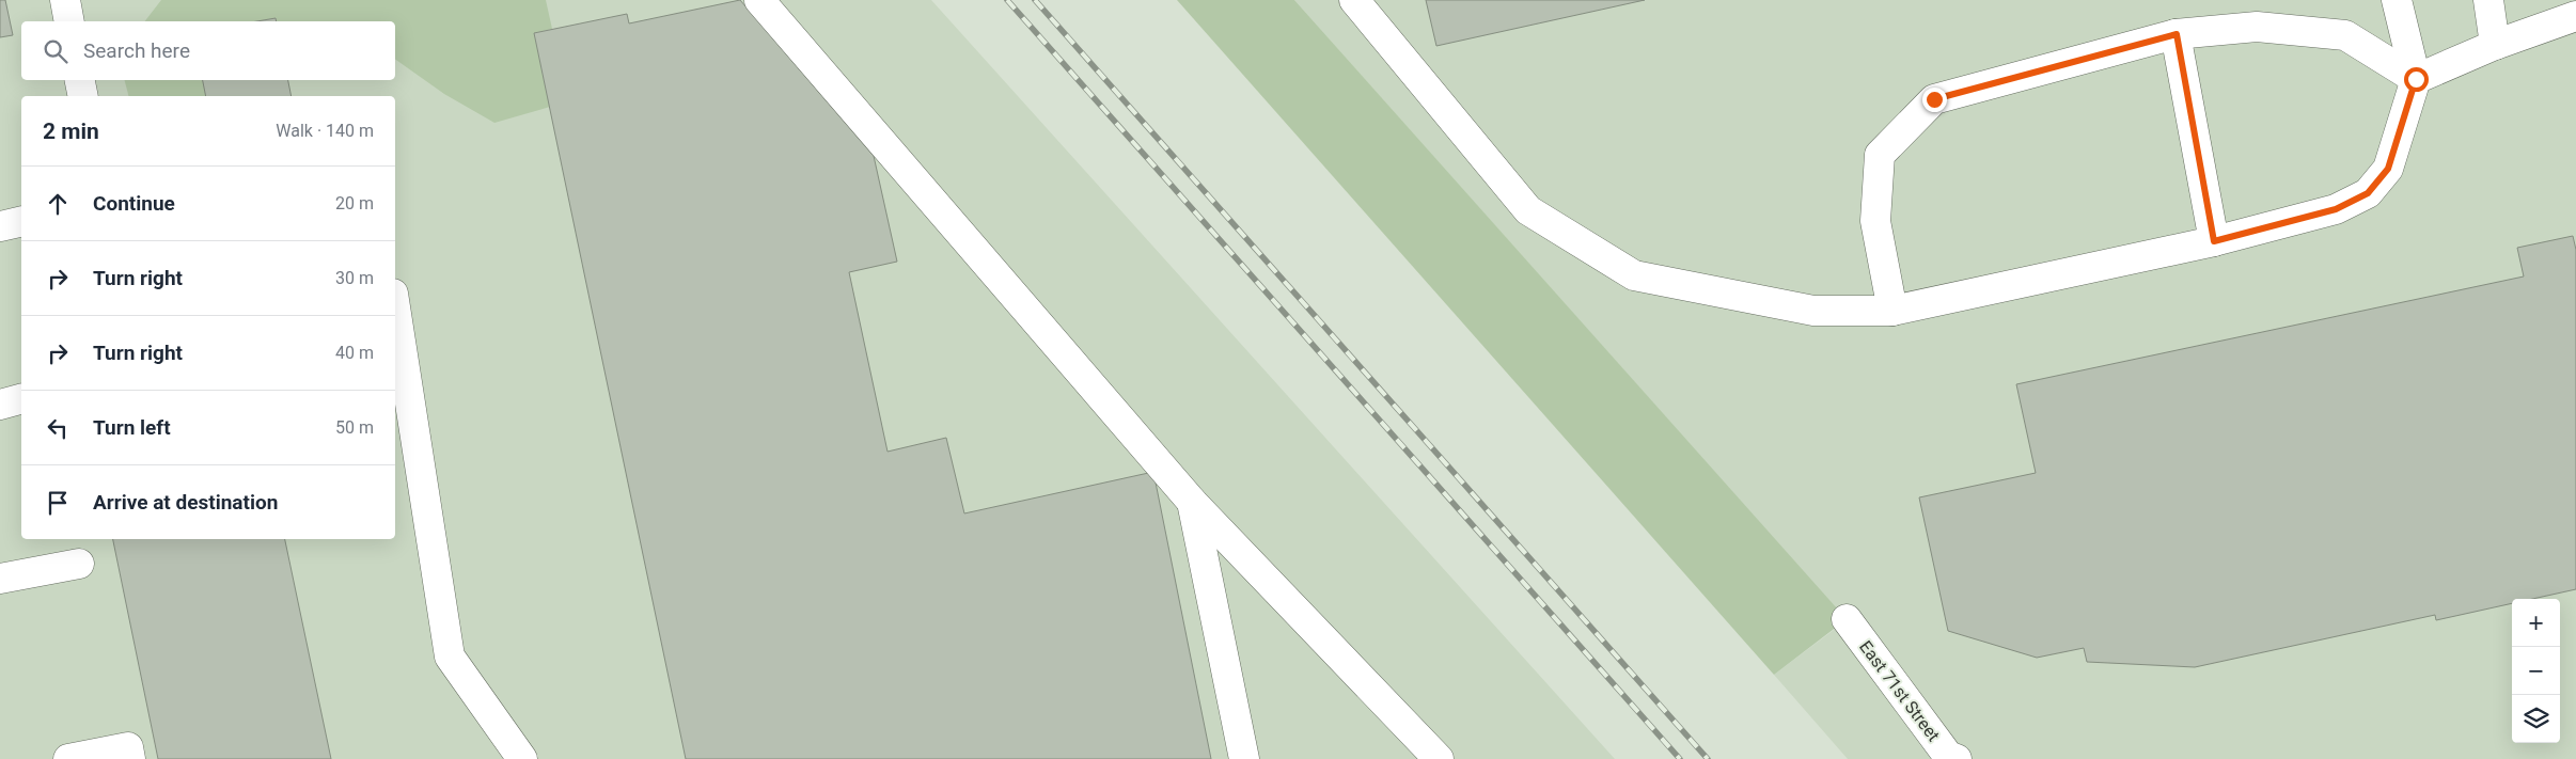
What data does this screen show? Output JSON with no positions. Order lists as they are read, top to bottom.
{
  "streets": {
    "lane": ["East 71st Street"]
  },
  "page": {
    "search": "Search here",
    "heading": ["2 min", "Walk · 140 m"],
    "list": [
      ["Continue", "20 m"],
      ["Turn right", "30 m"],
      ["Turn right", "40 m"],
      ["Turn left", "50 m"],
      "Arrive at destination"
    ],
    "map_buttons": ["+", "−"]
  }
}
